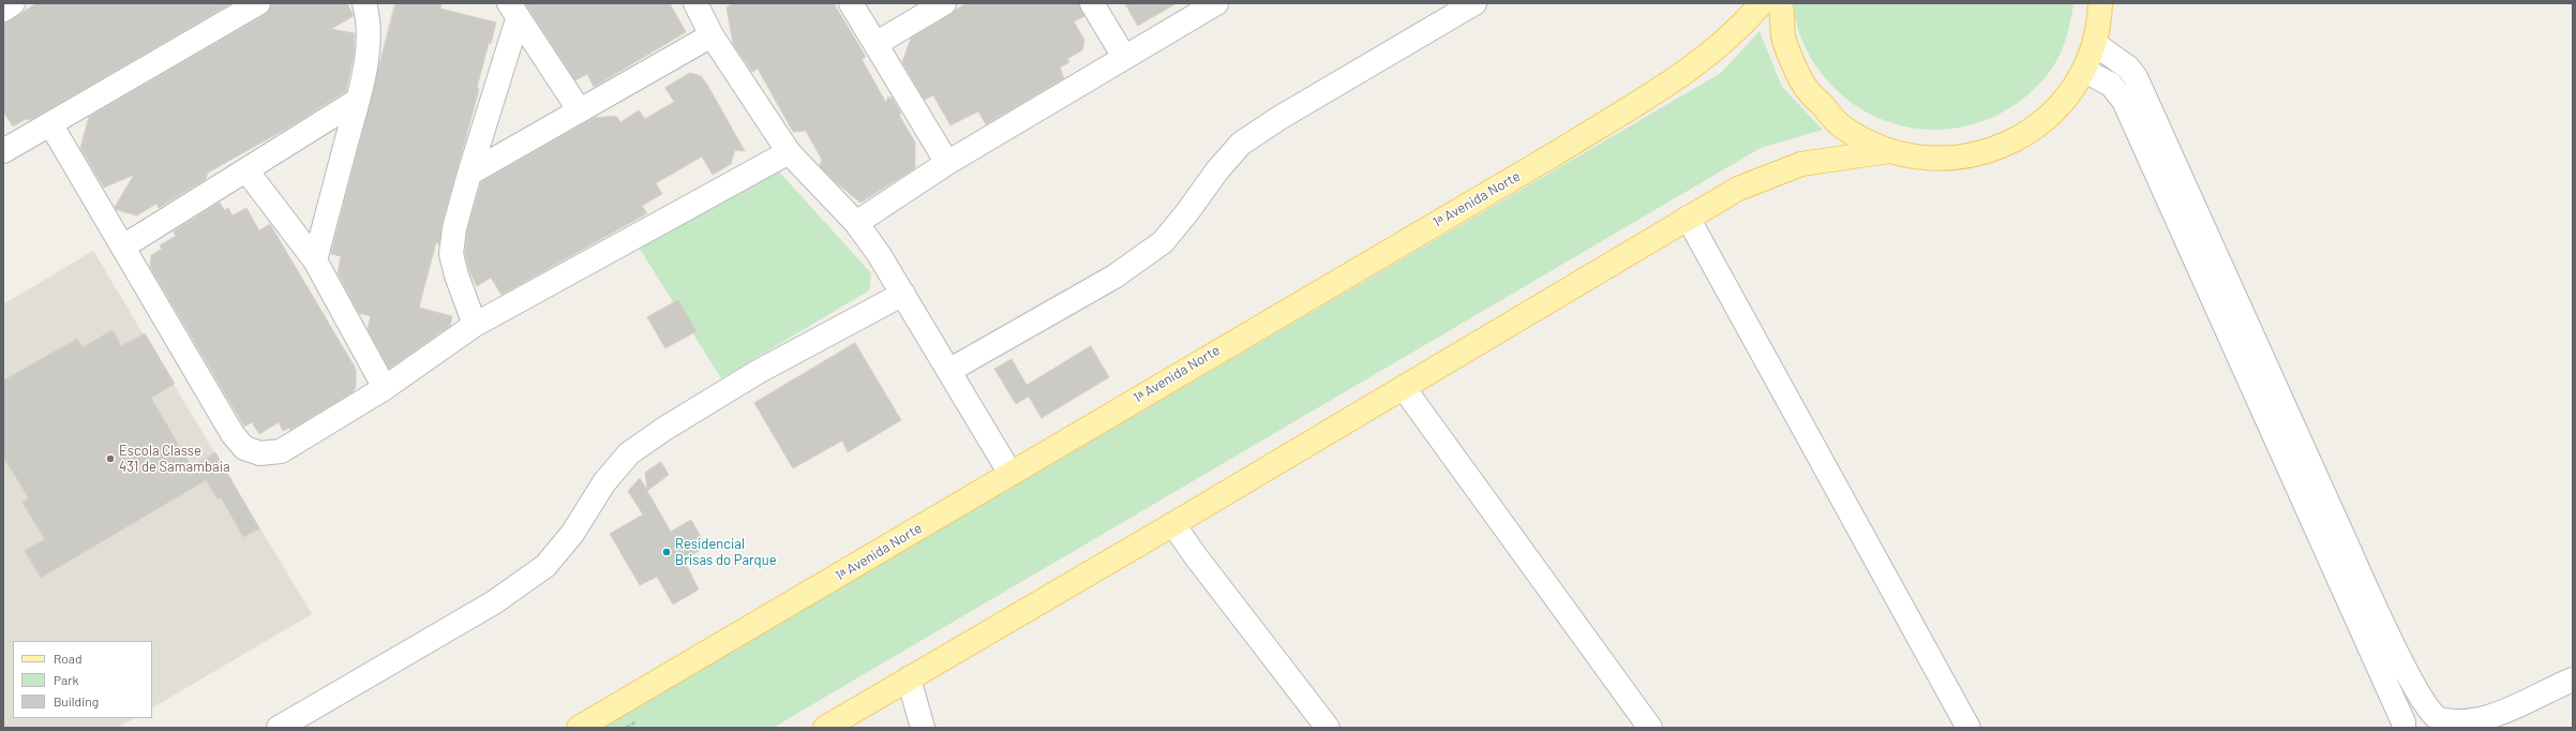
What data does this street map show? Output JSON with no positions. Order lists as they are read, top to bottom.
{
  "streets": {
    "main road": ["1ᵃ Avenida Norte"]
  },
  "places": ["Escola Classe 431 de Samambaia", "Residencial Brisas do Parque"],
  "legend": ["Road", "Park", "Building"]
}
